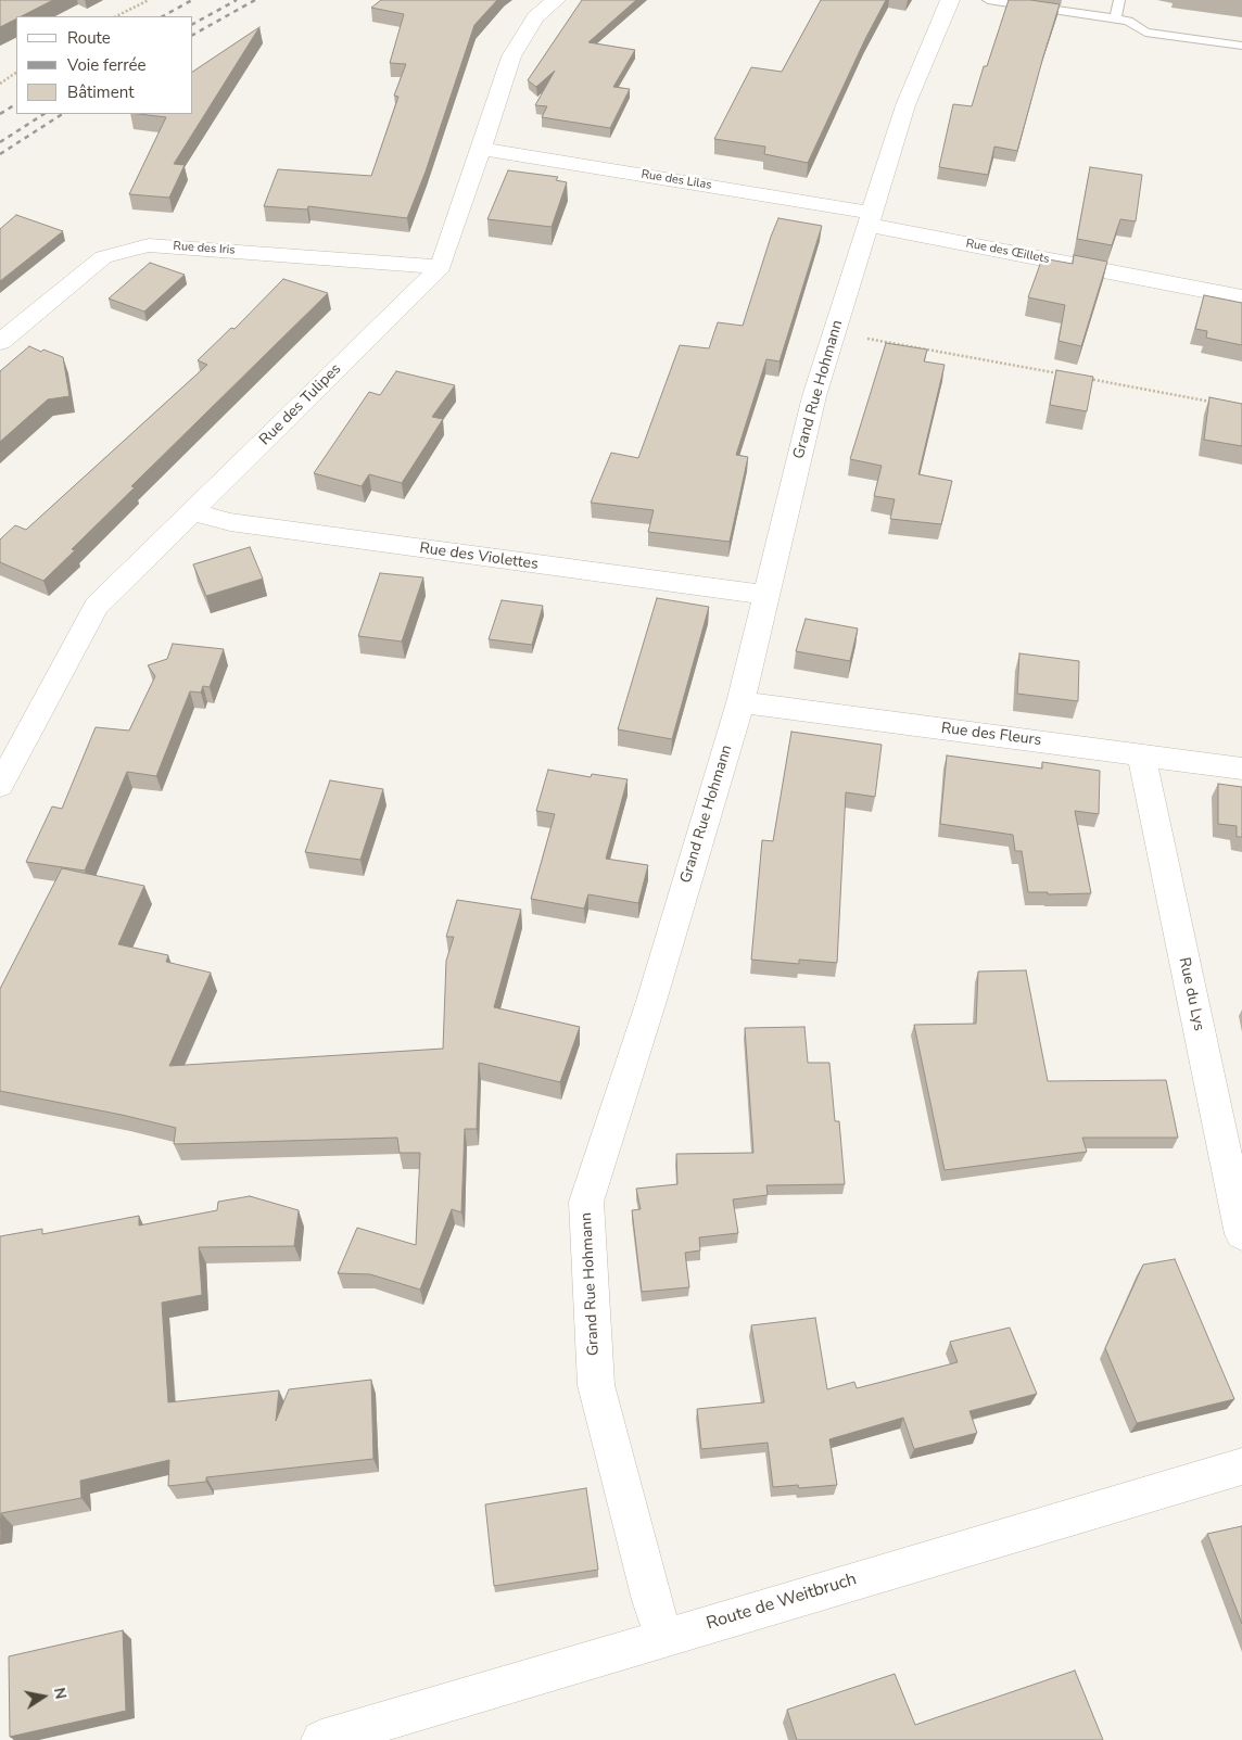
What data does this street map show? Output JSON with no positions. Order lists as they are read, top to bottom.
{
  "streets": {
    "street": [
      "Rue des Lilas",
      "Rue des Iris",
      "Rue des Œillets",
      "Grand Rue Hohmann",
      "Rue des Tulipes",
      "Rue des Violettes",
      "Rue des Fleurs",
      "Rue du Lys",
      "Route de Weitbruch"
    ]
  },
  "crossings": [
    ["Rue des Lilas", "Rue des Œillets"],
    ["Rue des Lilas", "Grand Rue Hohmann"],
    ["Rue des Lilas", "Rue des Tulipes"],
    ["Rue des Iris", "Rue des Tulipes"],
    ["Rue des Œillets", "Grand Rue Hohmann"],
    ["Grand Rue Hohmann", "Rue des Violettes"],
    ["Grand Rue Hohmann", "Rue des Fleurs"],
    ["Grand Rue Hohmann", "Route de Weitbruch"],
    ["Rue des Tulipes", "Rue des Violettes"],
    ["Rue des Fleurs", "Rue du Lys"]
  ],
  "legend": ["Route", "Voie ferrée", "Bâtiment"],
  "north": "right"
}
